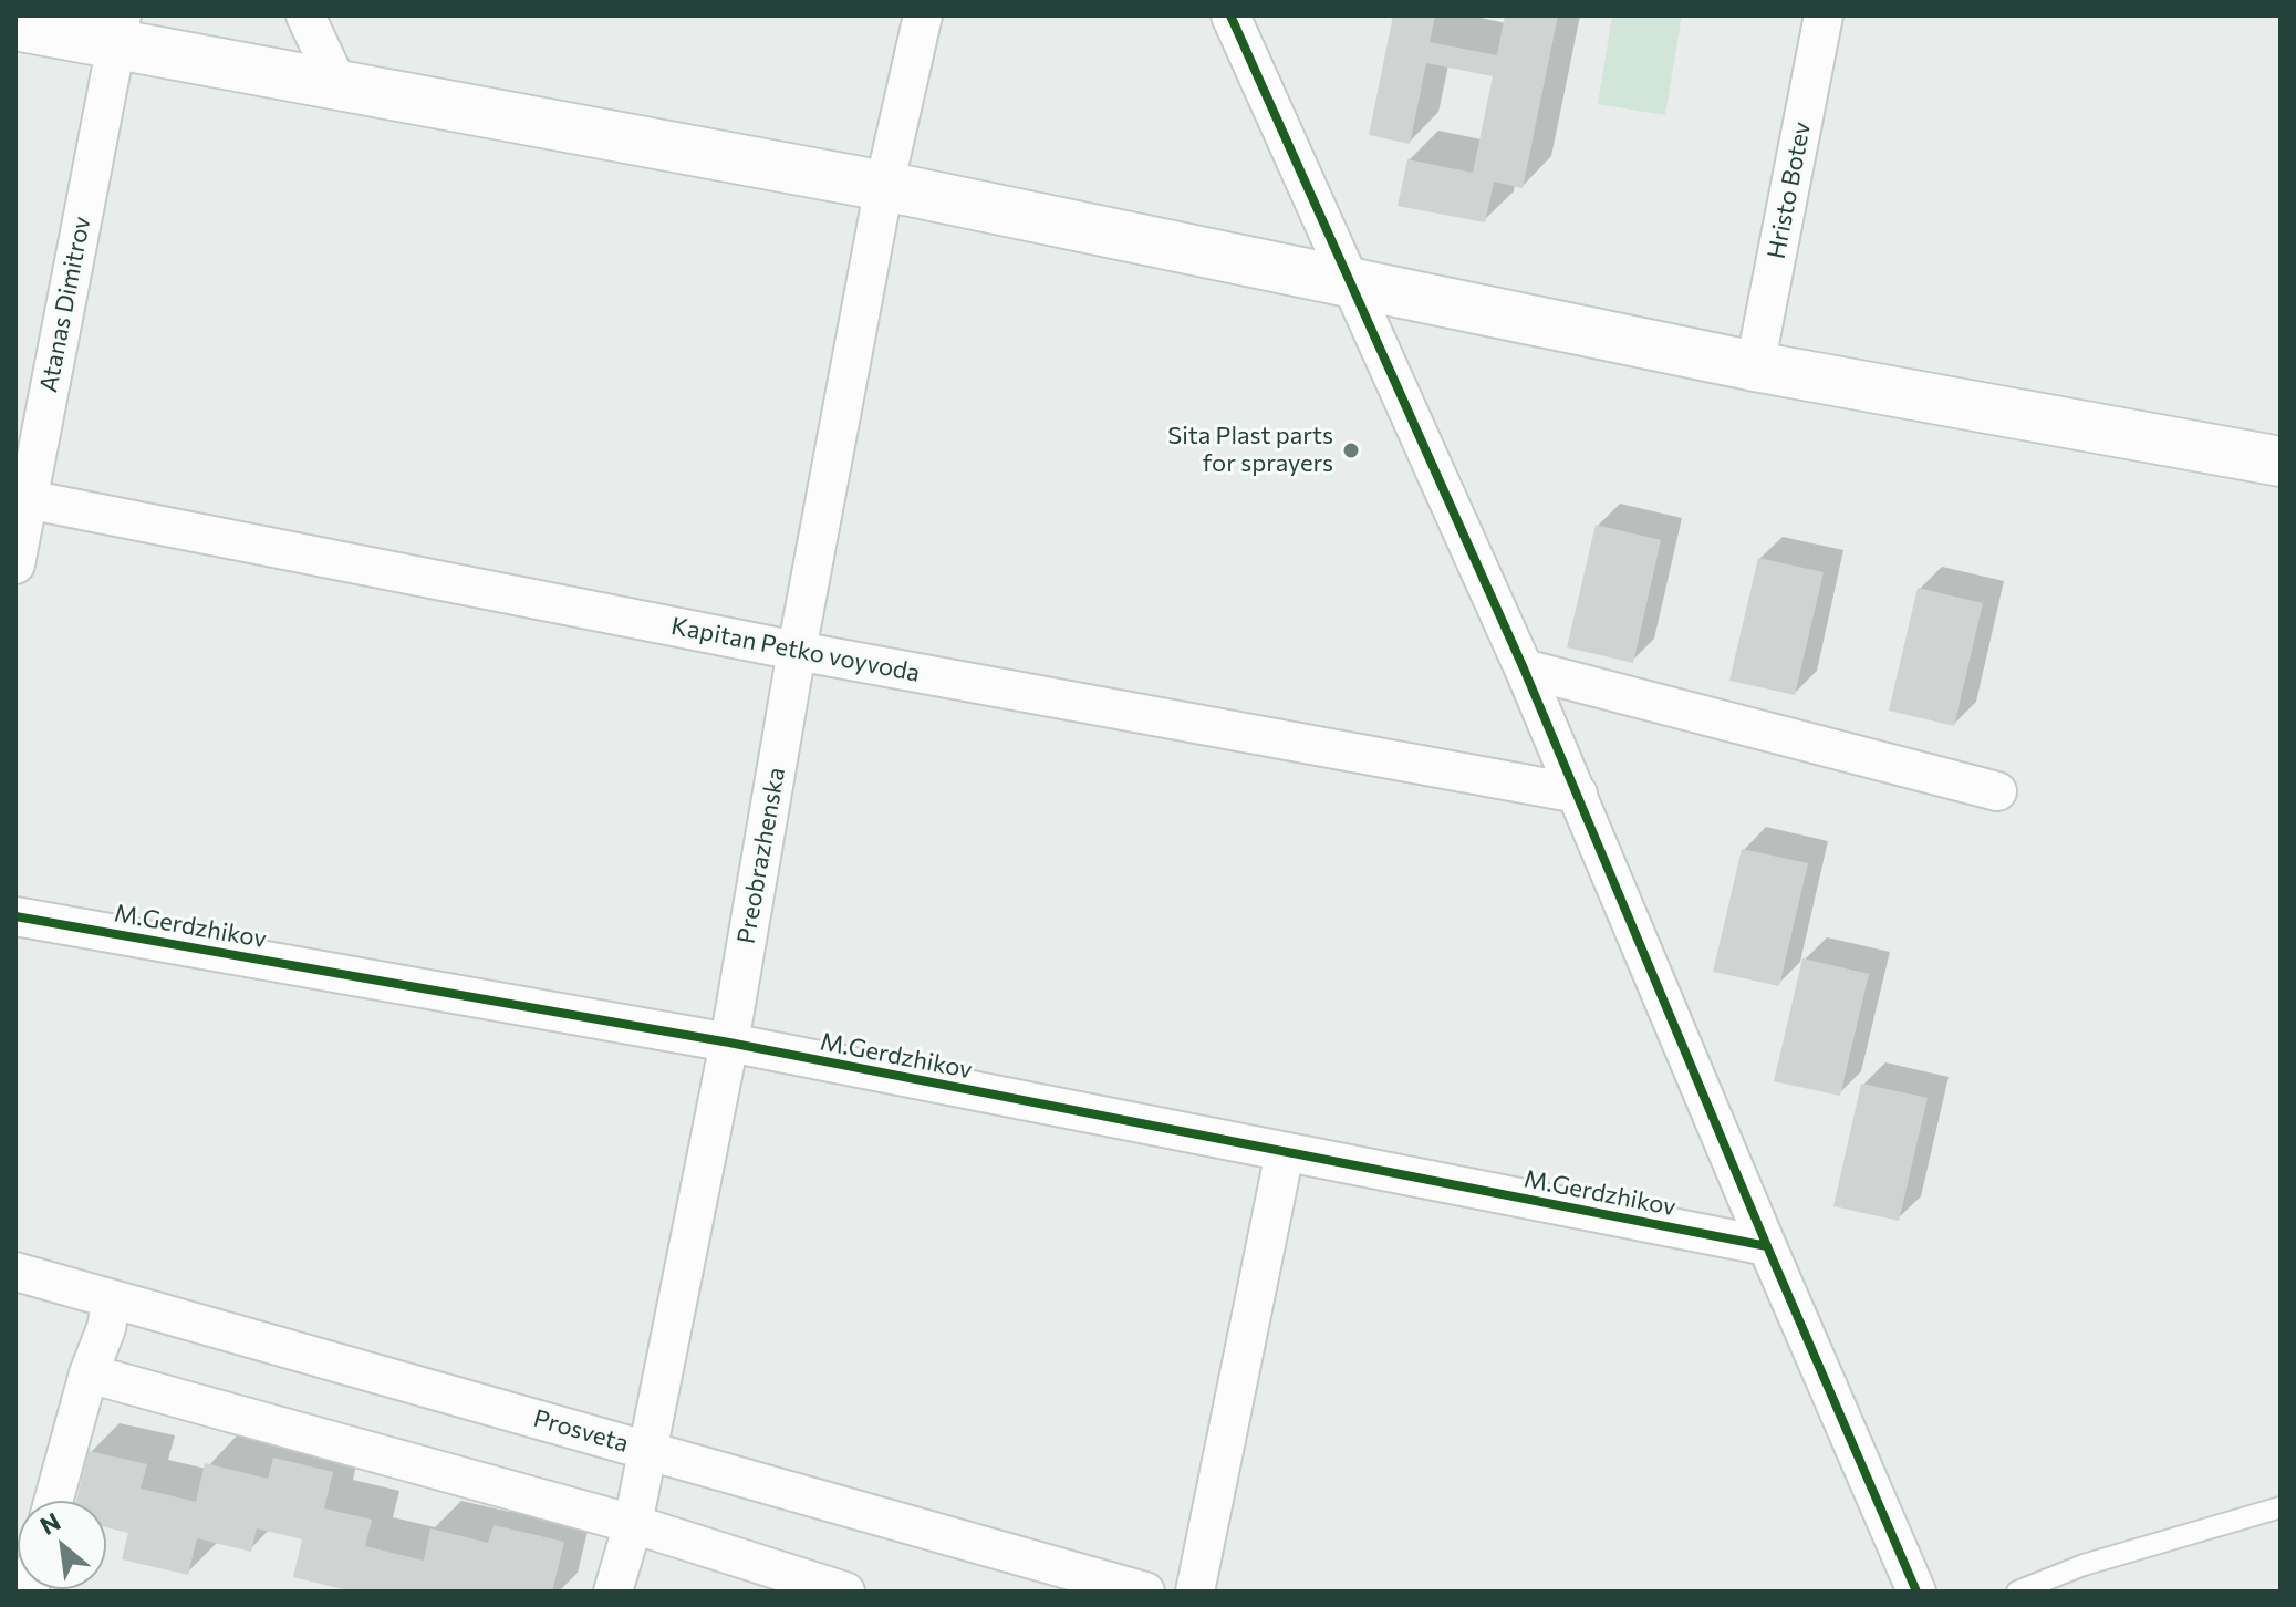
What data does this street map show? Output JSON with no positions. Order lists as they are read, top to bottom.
{
  "streets": {
    "street": [
      "Hristo Botev",
      "Atanas Dimitrov",
      "Kapitan Petko voyvoda",
      "Preobrazhenska",
      "M.Gerdzhikov",
      "Prosveta"
    ]
  },
  "crossings": [
    ["Atanas Dimitrov", "Kapitan Petko voyvoda"],
    ["Kapitan Petko voyvoda", "Preobrazhenska"],
    ["Preobrazhenska", "M.Gerdzhikov"],
    ["Preobrazhenska", "Prosveta"]
  ],
  "places": ["Sita Plast parts for sprayers"],
  "north": "top left"
}
